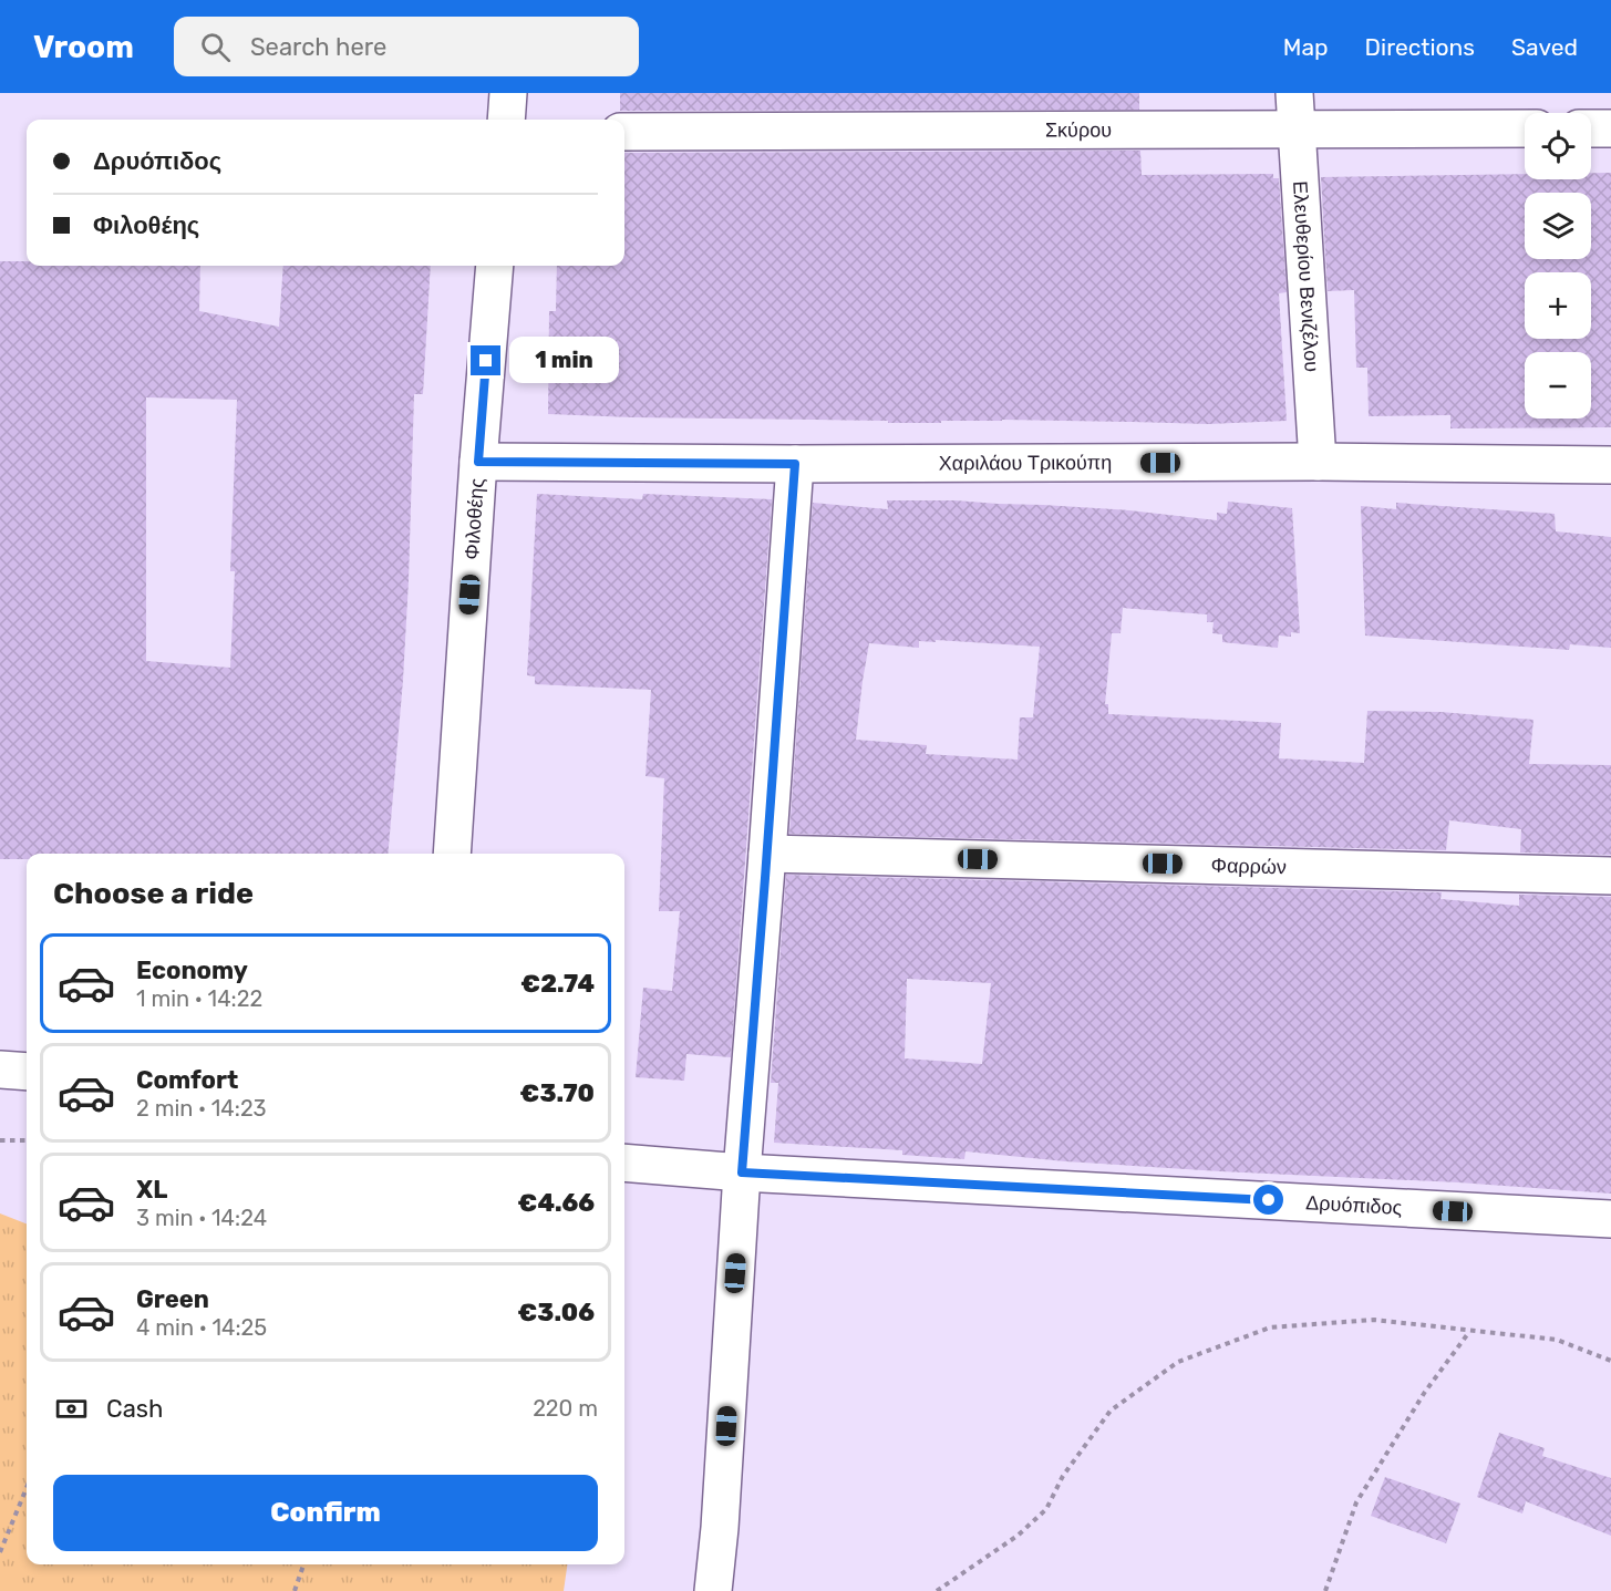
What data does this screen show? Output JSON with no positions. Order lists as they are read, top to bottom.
{
  "streets": {
    "street": [
      "Σκύρου",
      "Ελευθερίου Βενιζέλου",
      "Χαριλάου Τρικούπη",
      "Φιλοθέης",
      "Φαρρών",
      "Δρυόπιδος"
    ]
  },
  "crossings": [
    ["Σκύρου", "Ελευθερίου Βενιζέλου"],
    ["Ελευθερίου Βενιζέλου", "Χαριλάου Τρικούπη"],
    ["Χαριλάου Τρικούπη", "Φιλοθέης"]
  ],
  "page": {
    "header": "Vroom",
    "search": "Search here",
    "nav": ["Map", "Directions", "Saved"],
    "map_buttons": ["+", "−"],
    "banner": ["Δρυόπιδος", "Φιλοθέης"],
    "bubble": "1 min",
    "heading": "Choose a ride",
    "list": [
      {
        "name": "Economy",
        "note": "1 min · 14:22",
        "value": "€2.74"
      },
      {
        "name": "Comfort",
        "note": "2 min · 14:23",
        "value": "€3.70"
      },
      {
        "name": "XL",
        "note": "3 min · 14:24",
        "value": "€4.66"
      },
      {
        "name": "Green",
        "note": "4 min · 14:25",
        "value": "€3.06"
      }
    ],
    "pay": ["Cash", "220 m"],
    "buttons": "Confirm"
  }
}
